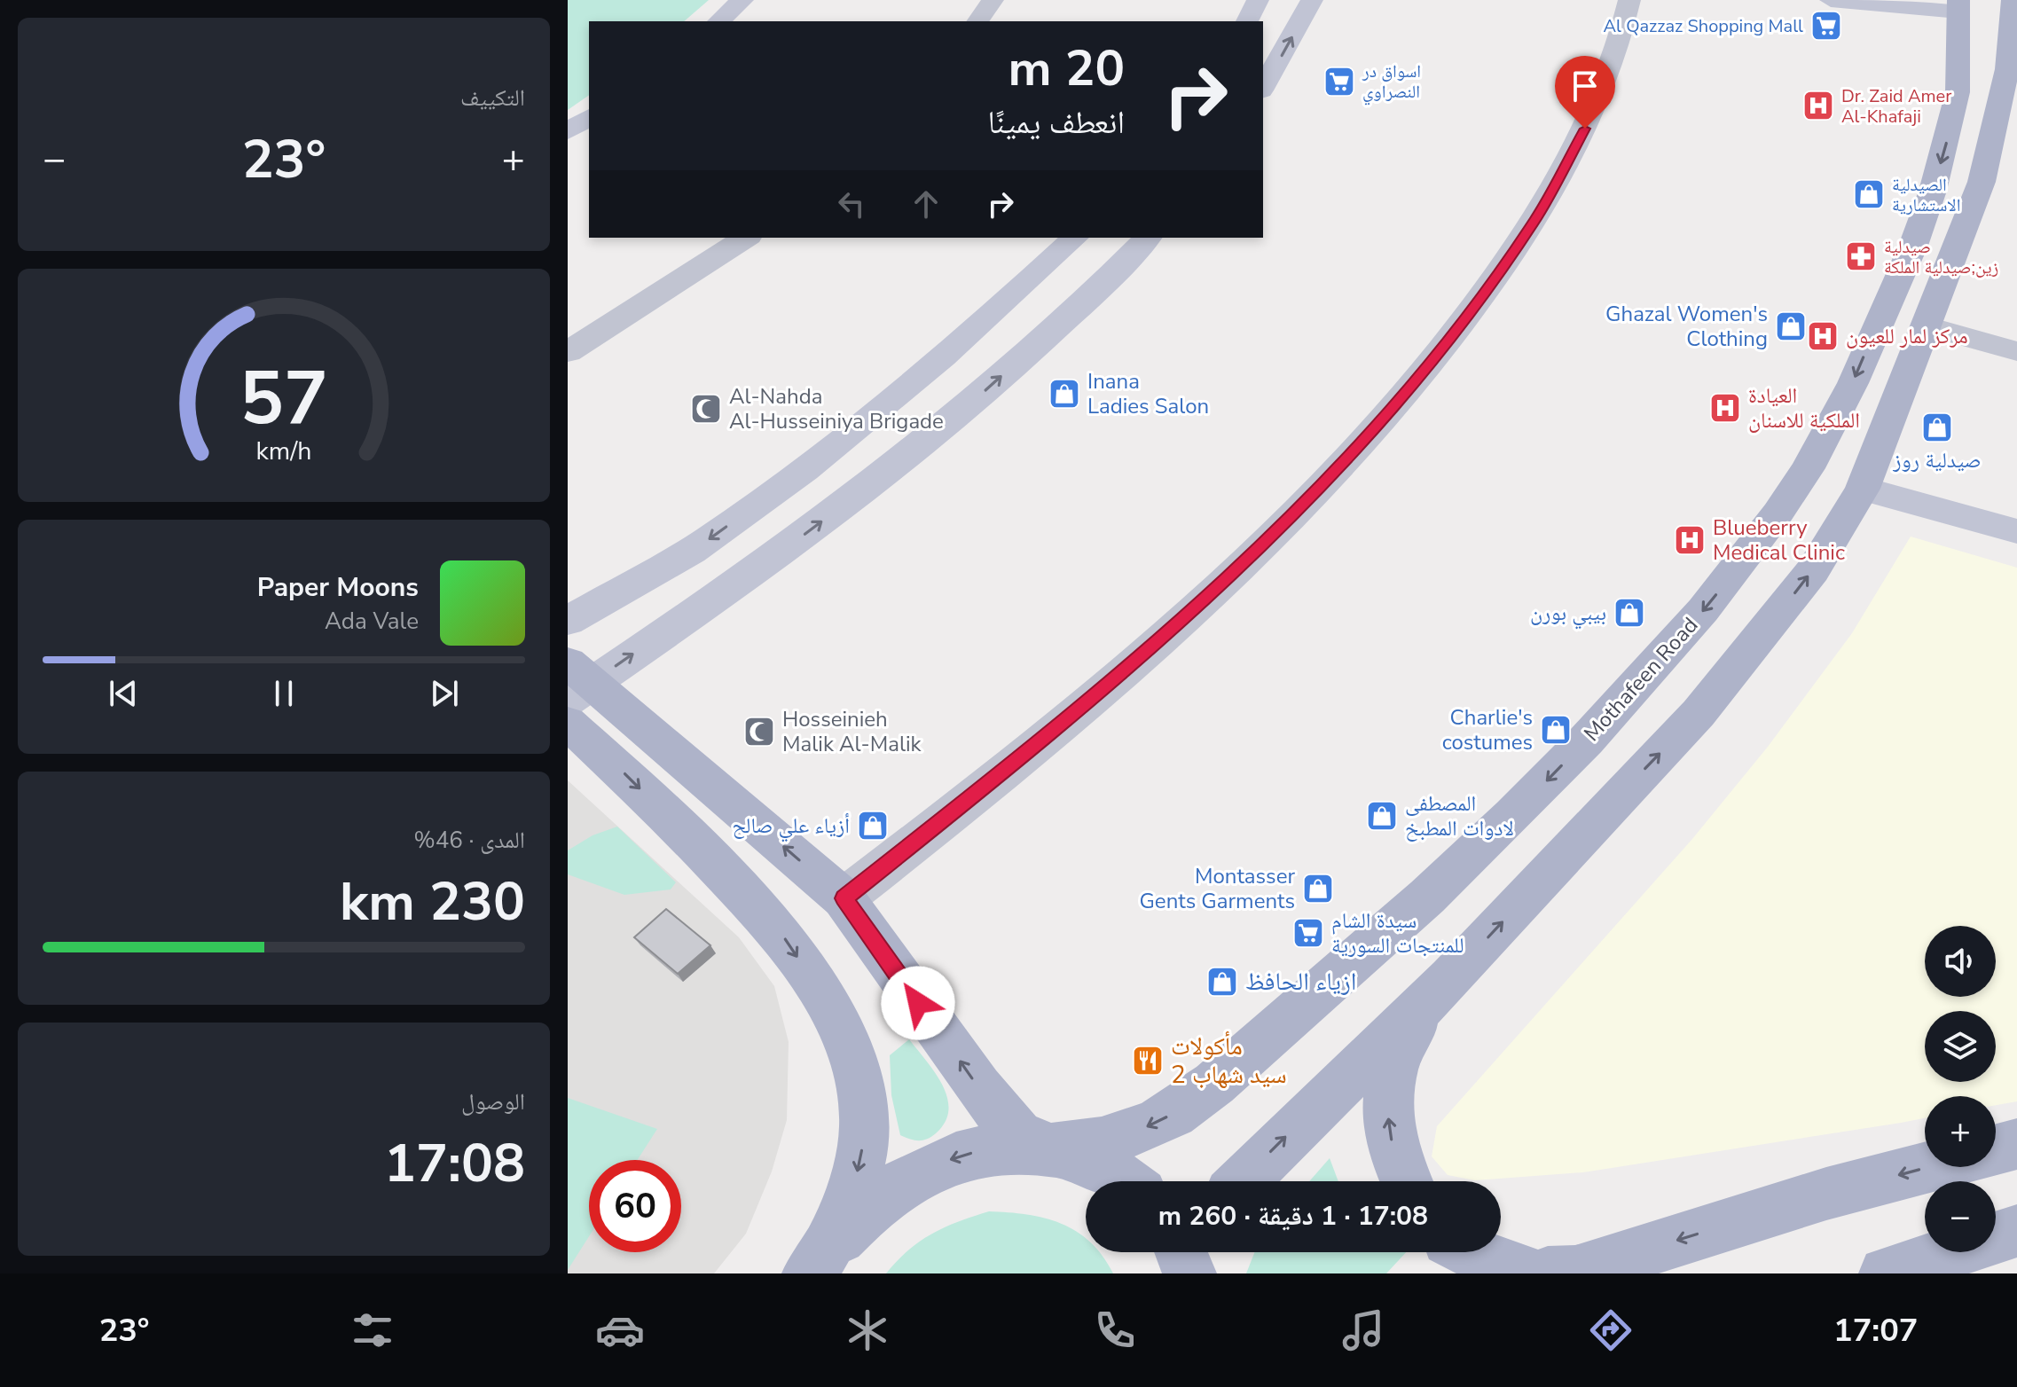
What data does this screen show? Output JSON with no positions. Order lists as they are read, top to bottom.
{
  "streets": {
    "main road": ["Mothafeen Road"]
  },
  "places": {
    "supermarket": ["Al Qazzaz Shopping Mall", "اسواق در النصراوي", "سيدة الشام للمنتجات السورية"],
    "hospital": [
      "Dr. Zaid Amer Al-Khafaji",
      "مركز لمار للعيون",
      "العيادة الملكية للاسنان",
      "Blueberry Medical Clinic"
    ],
    "shop": [
      "الصيدلية الاستشارية",
      "Ghazal Women's Clothing",
      "Inana Ladies Salon",
      "صيدلية روز",
      "بيبي بورن",
      "Charlie's costumes",
      "المصطفى لادوات المطبخ",
      "أزياء علي صالح",
      "Montasser Gents Garments",
      "ازياء الحافظ"
    ],
    "pharmacy": ["صيدلية زين;صيدلية الملكة"],
    "mosque": ["Al-Nahda Al-Husseiniya Brigade", "Hosseinieh Malik Al-Malik"],
    "restaurant": ["مأكولات سيد شهاب 2"]
  },
  "page": {
    "tile": [
      "التكييف",
      ["المدى · 46%", "230 km"],
      ["الوصول", "17:08"]
    ],
    "turn": ["20 m", "انعطف يمينًا"],
    "heat": ["−", "23°", "+"],
    "song": ["Paper Moons", "Ada Vale"],
    "map_buttons": ["+", "−"],
    "limit": "60",
    "trip": "17:08 · 1 دقيقة · 260 m",
    "tabs": ["17:07", "23°"],
    "gauge": ["57", "km/h"]
  }
}
